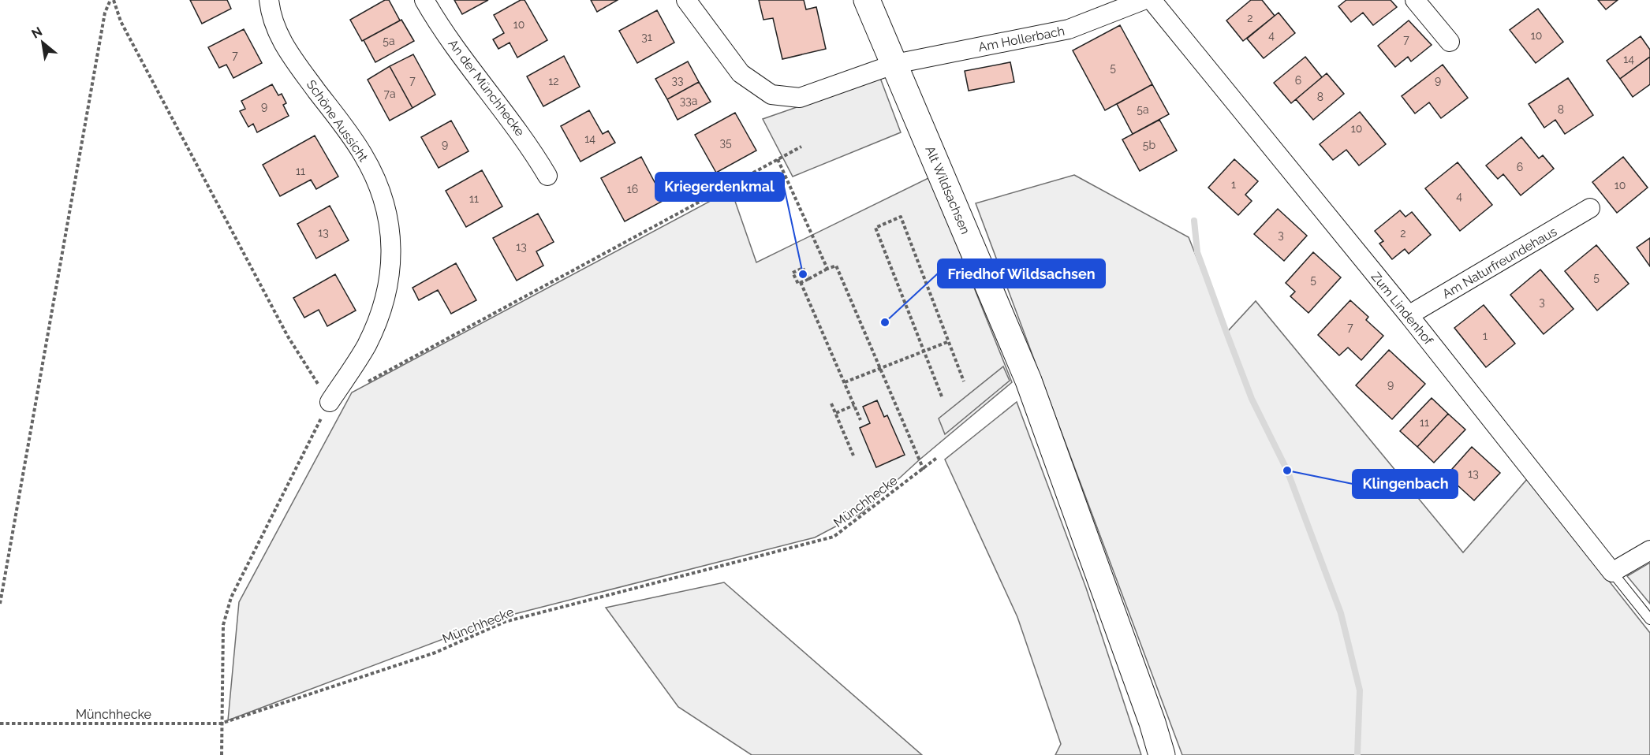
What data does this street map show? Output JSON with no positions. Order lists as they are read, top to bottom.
{
  "streets": {
    "main road": ["Alt Wildsachsen"],
    "street": [
      "Am Hollerbach",
      "An der Münchhecke",
      "Schöne Aussicht",
      "Am Naturfreundehaus",
      "Zum Lindenhof"
    ],
    "path": ["Münchhecke"]
  },
  "crossings": [
    ["Am Hollerbach", "Alt Wildsachsen"],
    ["Am Naturfreundehaus", "Zum Lindenhof"]
  ],
  "places": ["Kriegerdenkmal", "Friedhof Wildsachsen", "Klingenbach"],
  "house_numbers": [
    "2",
    "10",
    "4",
    "10",
    "31",
    "7",
    "5a",
    "7",
    "14",
    "5",
    "7",
    "33",
    "6",
    "9",
    "12",
    "7a",
    "8",
    "33a",
    "9",
    "5a",
    "8",
    "10",
    "14",
    "35",
    "9",
    "5b",
    "6",
    "11",
    "1",
    "10",
    "16",
    "4",
    "11",
    "13",
    "2",
    "3",
    "13",
    "5",
    "5",
    "3",
    "7",
    "1",
    "9",
    "11",
    "13"
  ],
  "north": "top left"
}
